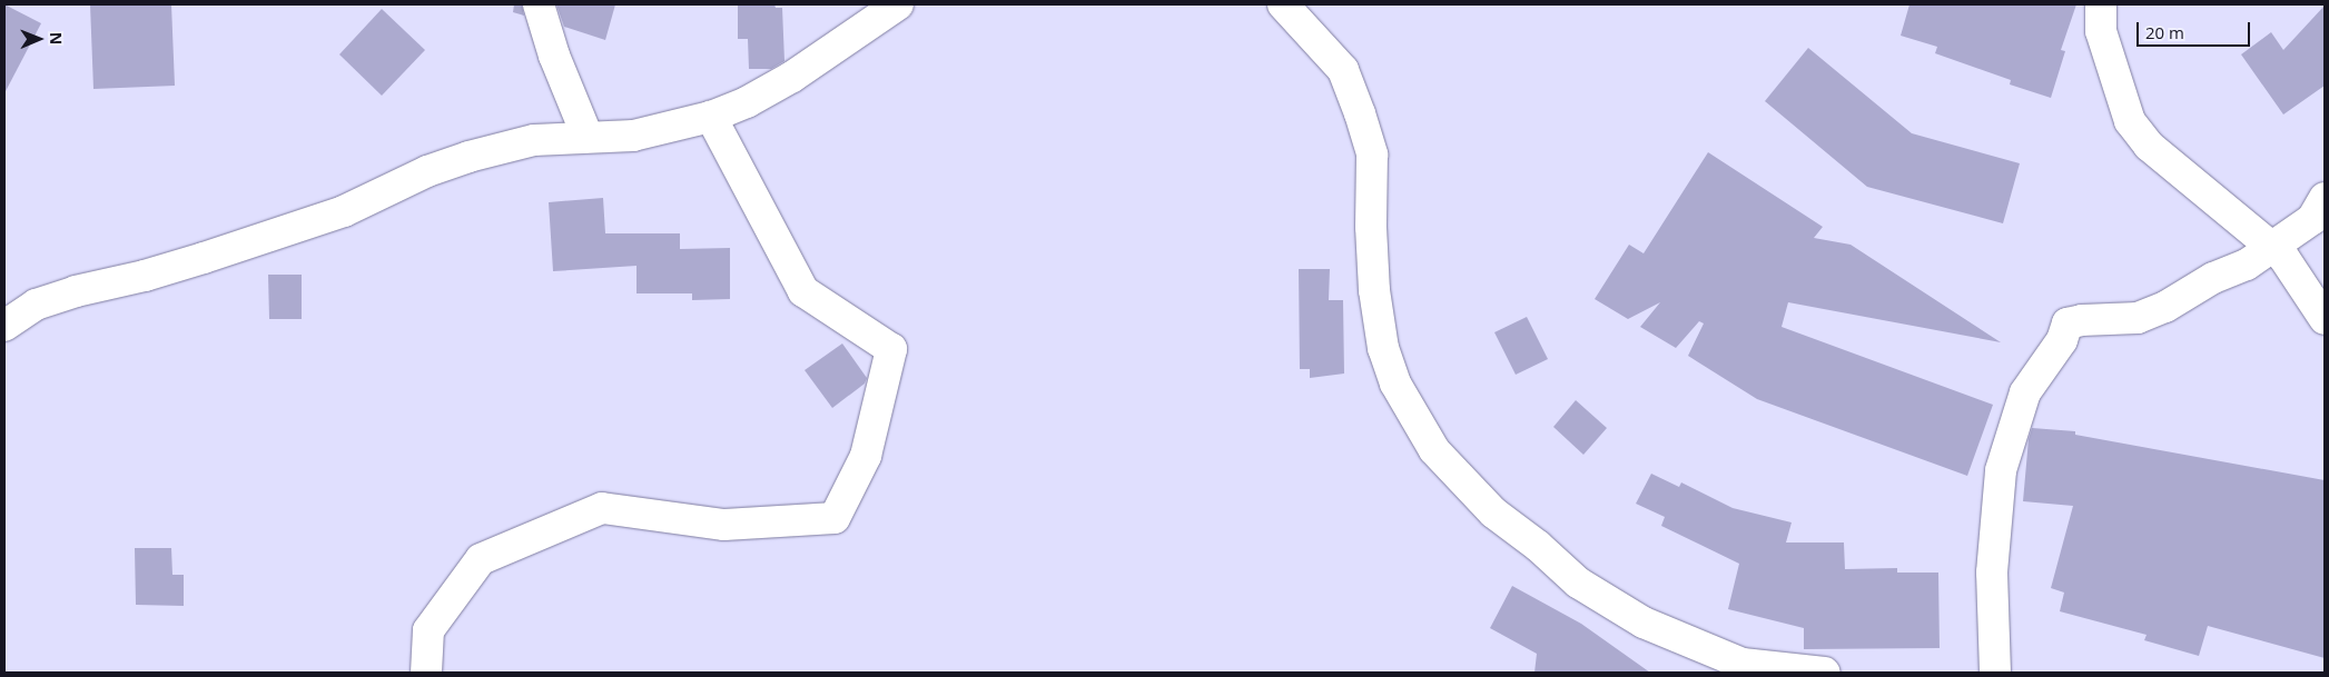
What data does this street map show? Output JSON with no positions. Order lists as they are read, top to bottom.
{
  "scale_bar": "20 m",
  "north": "right"
}
